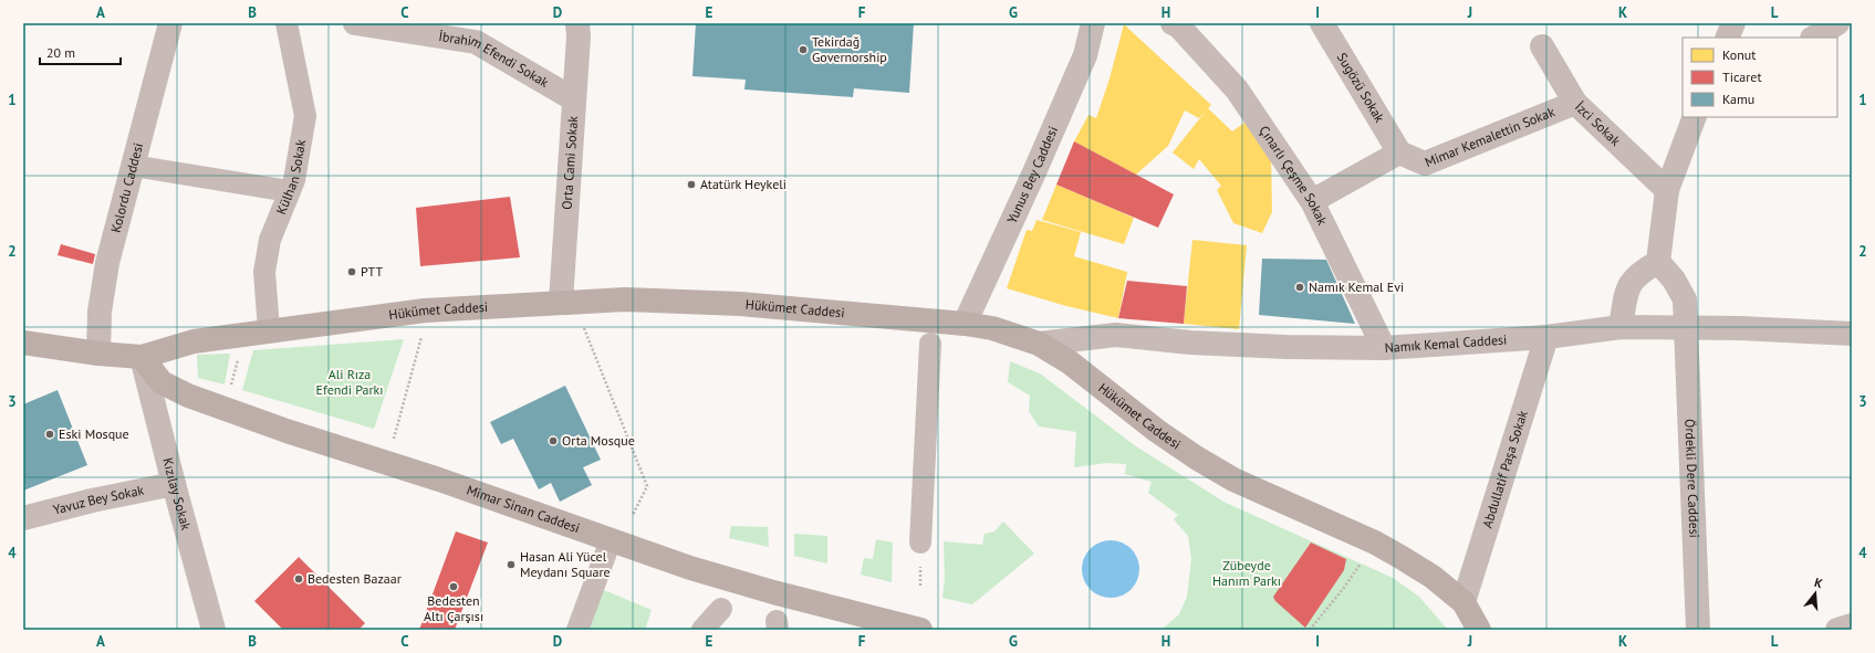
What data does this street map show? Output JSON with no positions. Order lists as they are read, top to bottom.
{
  "streets": {
    "main road": ["Hükümet Caddesi", "Mimar Sinan Caddesi"],
    "street": [
      "İbrahim Efendi Sokak",
      "Sugözü Sokak",
      "İzci Sokak",
      "Mimar Kemalettin Sokak",
      "Orta Cami Sokak",
      "Yunus Bey Caddesi",
      "Çınarlı Çeşme Sokak",
      "Külhan Sokak",
      "Kolordu Caddesi",
      "Namık Kemal Caddesi",
      "Abdullatif Paşa Sokak",
      "Ördekli Dere Caddesi",
      "Kızılay Sokak",
      "Yavuz Bey Sokak"
    ]
  },
  "crossings": [
    ["İbrahim Efendi Sokak", "Orta Cami Sokak"],
    ["Sugözü Sokak", "Mimar Kemalettin Sokak"],
    ["İzci Sokak", "Mimar Kemalettin Sokak"],
    ["Orta Cami Sokak", "Hükümet Caddesi"],
    ["Yunus Bey Caddesi", "Hükümet Caddesi"],
    ["Çınarlı Çeşme Sokak", "Namık Kemal Caddesi"],
    ["Külhan Sokak", "Hükümet Caddesi"],
    ["Kolordu Caddesi", "Hükümet Caddesi"],
    ["Hükümet Caddesi", "Namık Kemal Caddesi"],
    ["Hükümet Caddesi", "Abdullatif Paşa Sokak"],
    ["Hükümet Caddesi", "Kızılay Sokak"],
    ["Hükümet Caddesi", "Mimar Sinan Caddesi"],
    ["Namık Kemal Caddesi", "Abdullatif Paşa Sokak"],
    ["Namık Kemal Caddesi", "Ördekli Dere Caddesi"],
    ["Kızılay Sokak", "Yavuz Bey Sokak"],
    ["Kızılay Sokak", "Mimar Sinan Caddesi"]
  ],
  "parks": ["Ali Rıza Efendi Parkı", "Zübeyde Hanım Parkı"],
  "places": [
    "Tekirdağ Governorship",
    "Atatürk Heykeli",
    "PTT",
    "Namık Kemal Evi",
    "Eski Mosque",
    "Orta Mosque",
    "Hasan Ali Yücel Meydanı Square",
    "Bedesten Bazaar",
    "Bedesten Altı Çarşısı"
  ],
  "legend": ["Konut", "Ticaret", "Kamu"],
  "scale_bar": "20 m",
  "north": "top",
  "grid": {
    "columns": [
      "A",
      "B",
      "C",
      "D",
      "E",
      "F",
      "G",
      "H",
      "I",
      "J",
      "K",
      "L"
    ],
    "rows": [
      "1",
      "2",
      "3",
      "4"
    ]
  }
}
